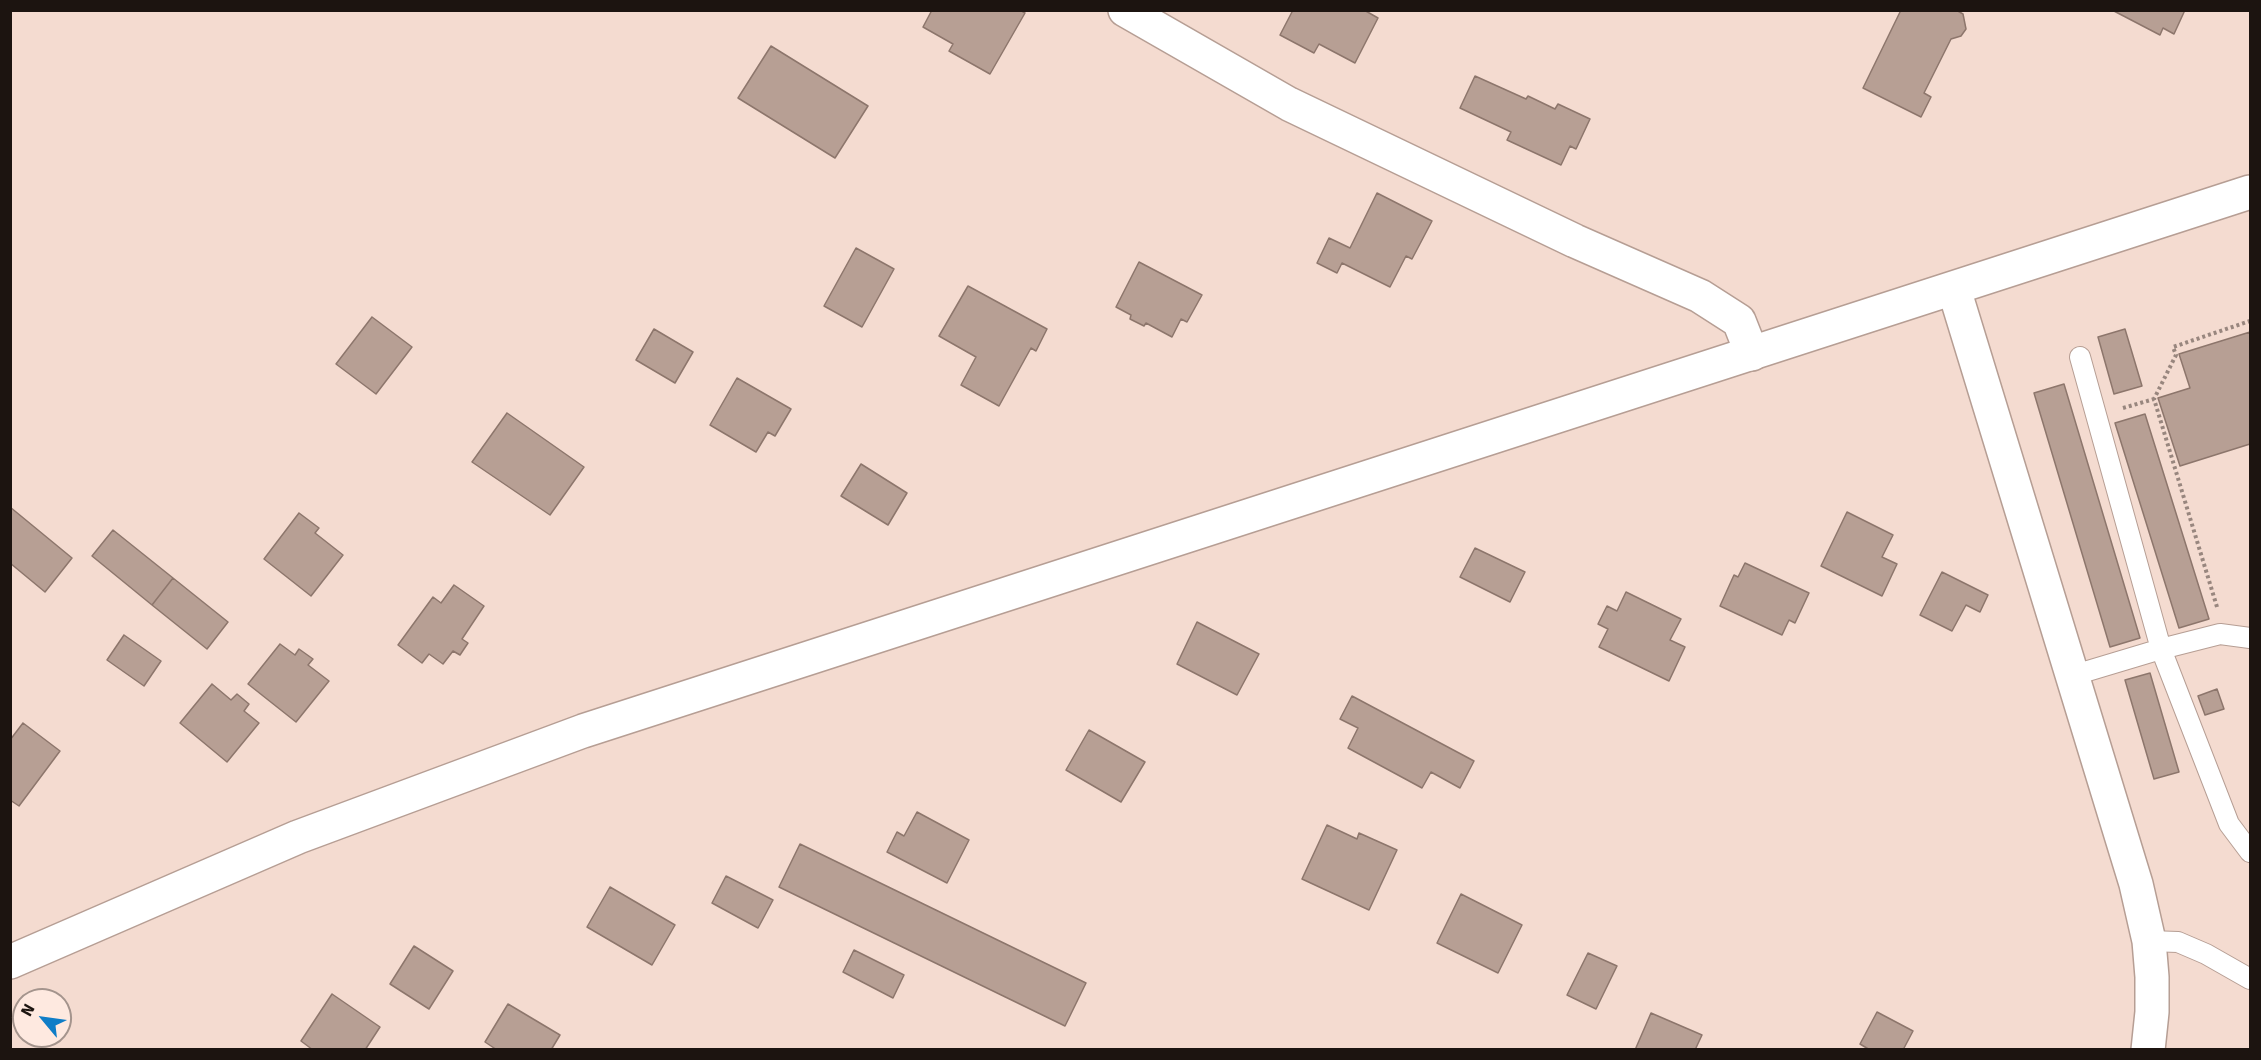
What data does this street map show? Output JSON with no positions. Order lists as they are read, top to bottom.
{
  "north": "top left"
}
